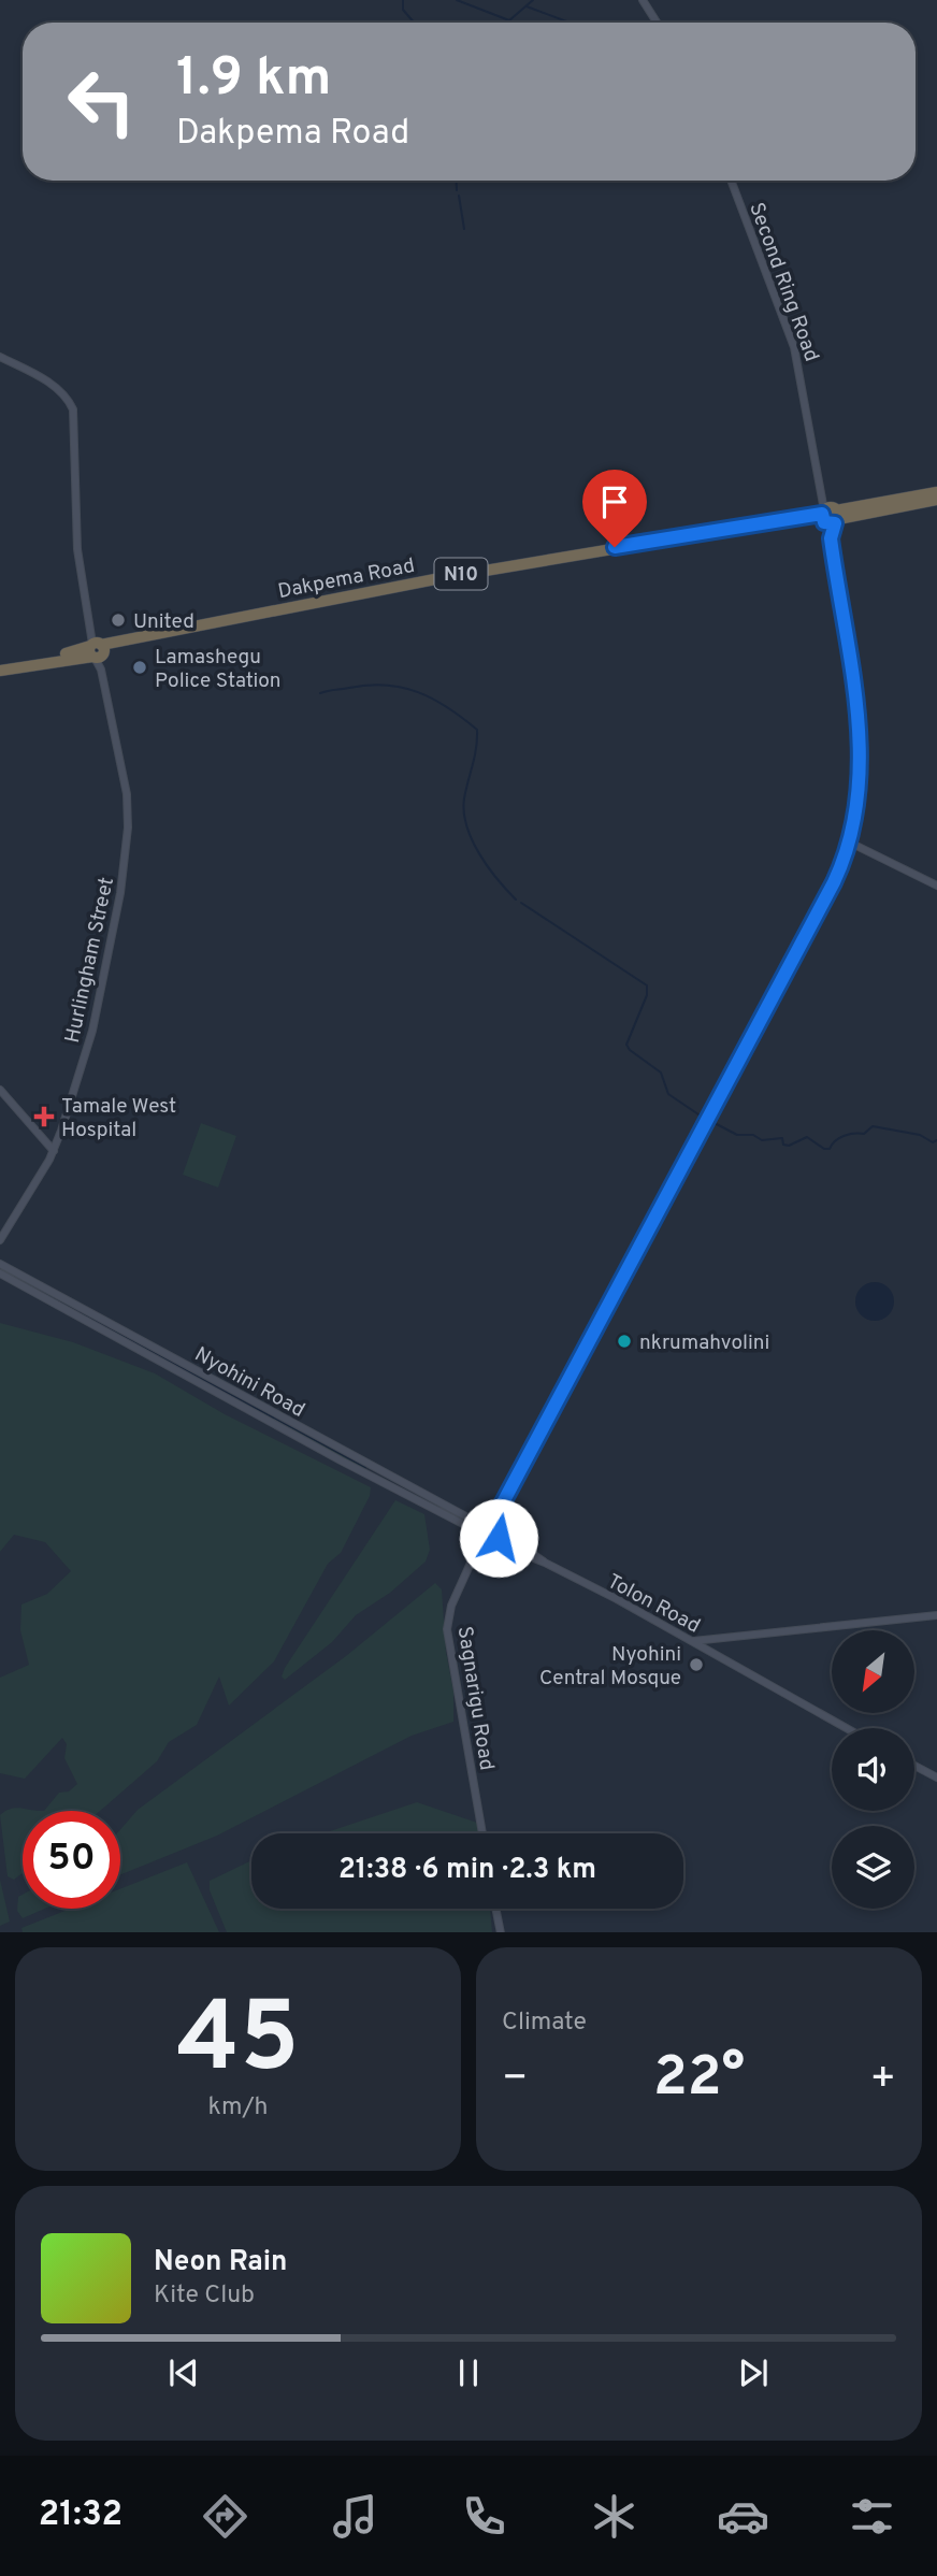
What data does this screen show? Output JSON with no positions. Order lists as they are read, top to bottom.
{
  "streets": {
    "highway": ["N10", "Dakpema Road"],
    "main road": [
      "Second Ring Road",
      "Hurlingham Street",
      "Nyohini Road",
      "Tolon Road",
      "Sagnarigu Road"
    ]
  },
  "crossings": [
    ["Second Ring Road", "N10"],
    ["Second Ring Road", "Dakpema Road"],
    ["Second Ring Road", "Sagnarigu Road"],
    ["N10", "Dakpema Road"],
    ["Dakpema Road", "Hurlingham Street"],
    ["Nyohini Road", "Sagnarigu Road"]
  ],
  "places": {
    "other": [
      "United",
      "Lamashegu Police Station",
      "nkrumahvolini",
      "Nyohini Central Mosque"
    ],
    "health": ["Tamale West Hospital"]
  },
  "north": "bottom left",
  "page": {
    "turn": ["1.9 km", "Dakpema Road"],
    "limit": "50",
    "trip": "21:38 · 6 min · 2.3 km",
    "tile": [
      ["45", "km/h"],
      "Climate"
    ],
    "heat": ["−", "22°", "+"],
    "song": ["Neon Rain", "Kite Club"],
    "tabs": "21:32"
  }
}
